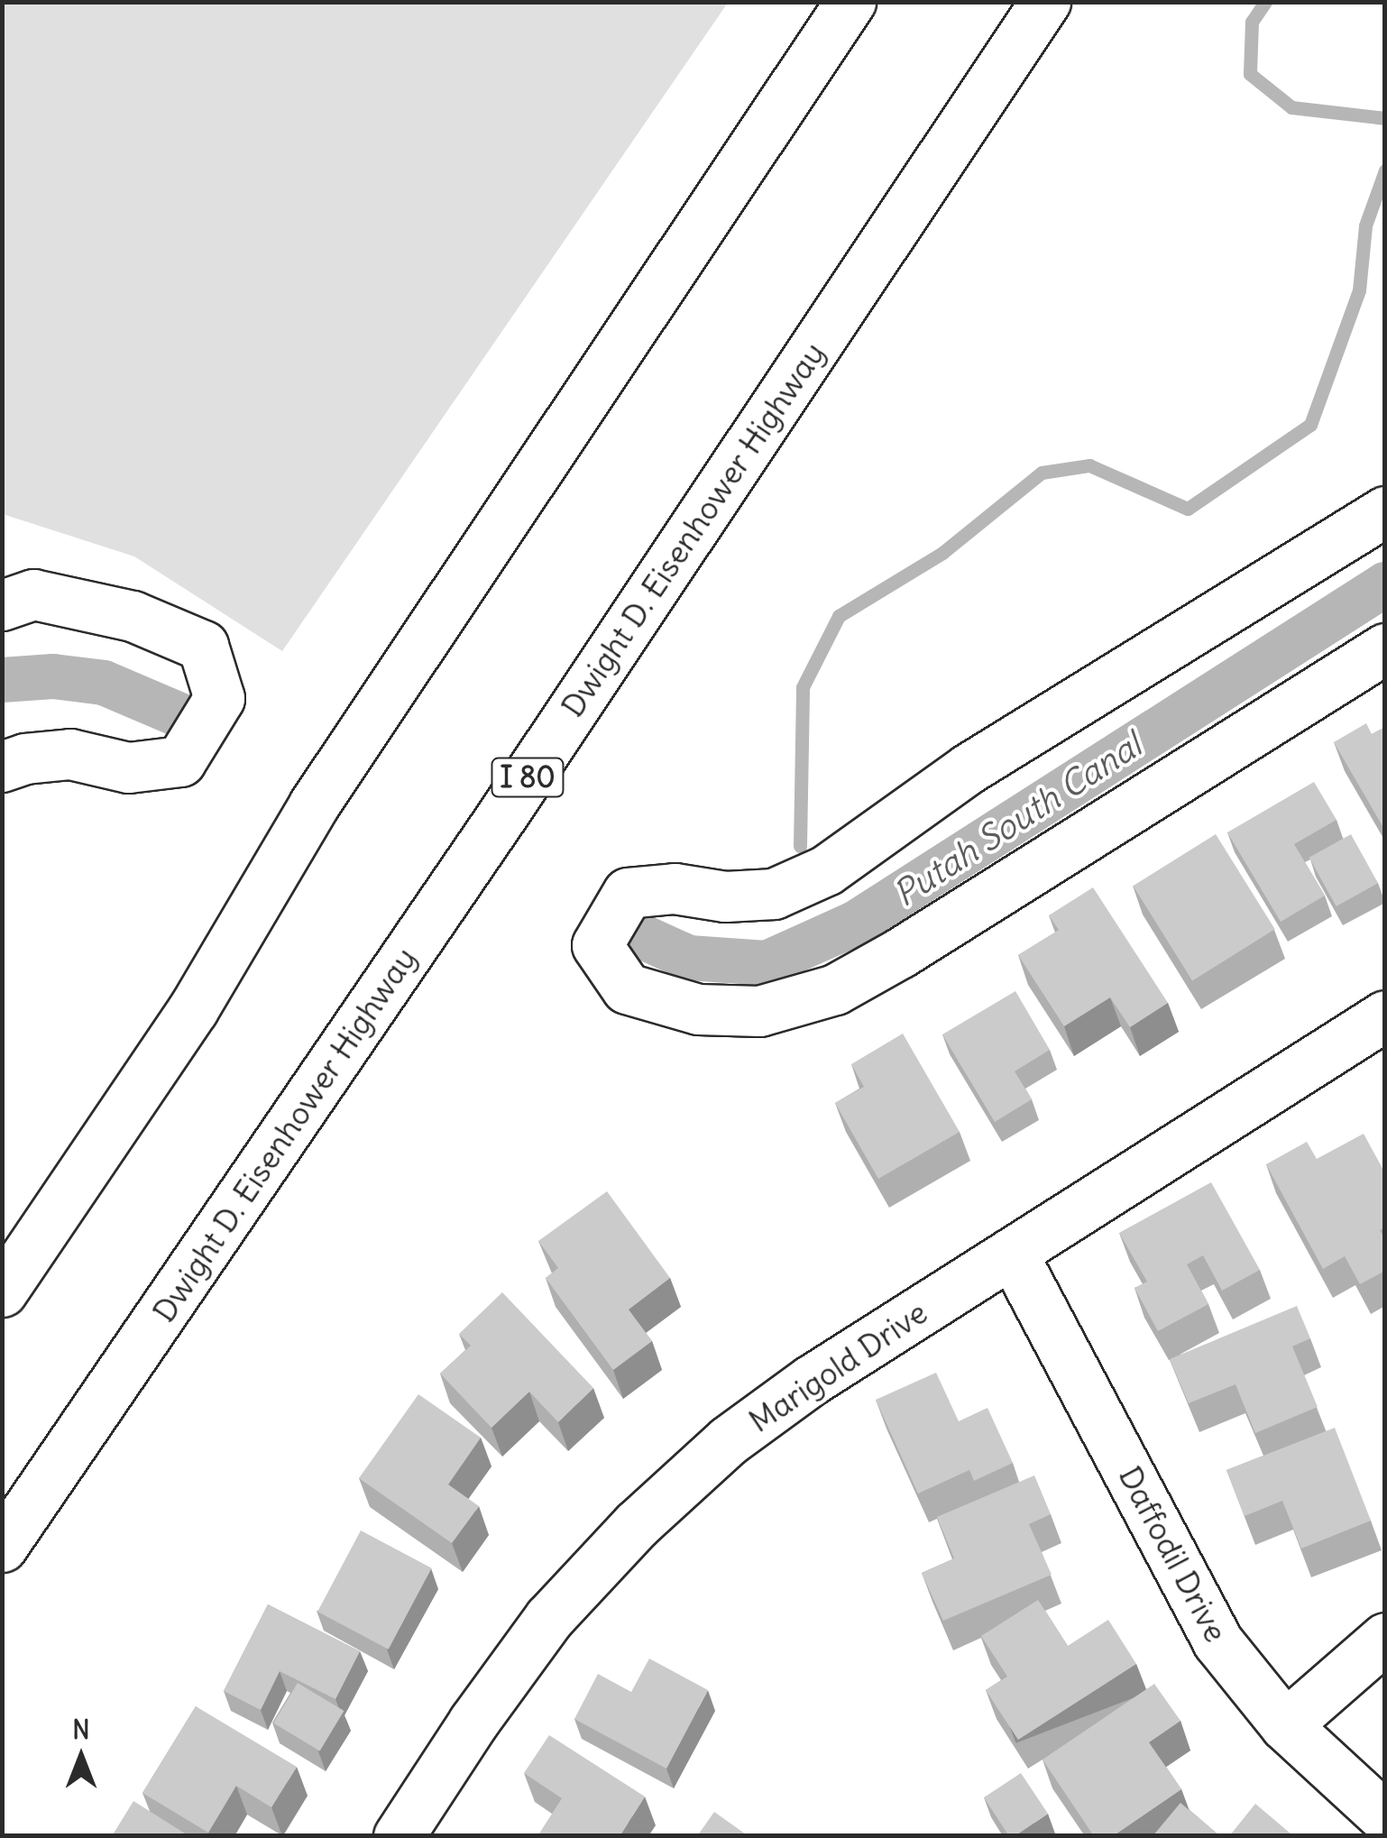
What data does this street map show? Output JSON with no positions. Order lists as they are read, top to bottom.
{
  "streets": {
    "main road": [
      "Dwight D. Eisenhower Highway",
      "I 80",
      "Marigold Drive",
      "Daffodil Drive"
    ]
  },
  "crossings": [
    ["Marigold Drive", "Daffodil Drive"]
  ],
  "water": ["Putah South Canal"],
  "north": "top"
}
